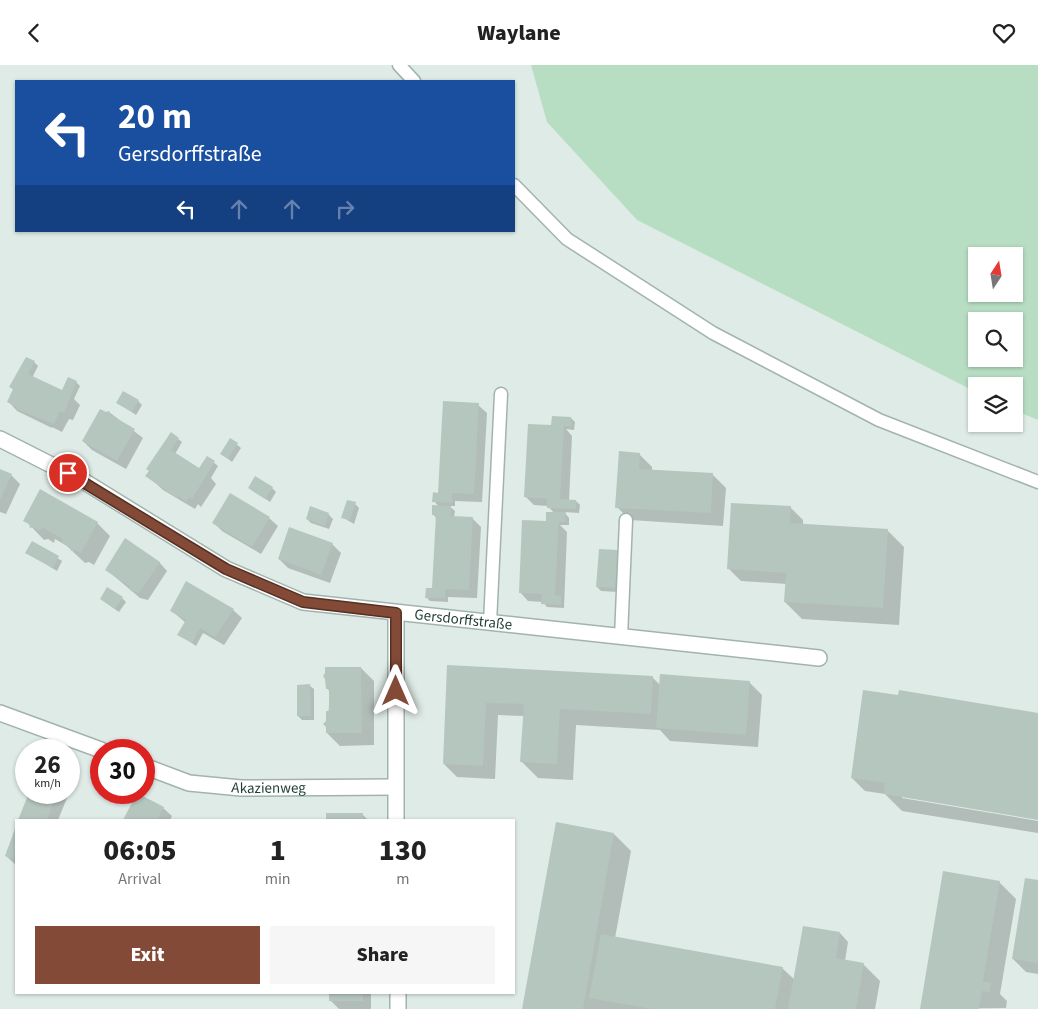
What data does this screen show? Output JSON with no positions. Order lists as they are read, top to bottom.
{
  "streets": {
    "street": ["Gersdorffstraße", "Akazienweg"]
  },
  "north": "top",
  "page": {
    "header": "Waylane",
    "turn": ["20 m", "Gersdorffstraße"],
    "speed": "26 km/h",
    "limit": "30",
    "eta": [
      "06:05",
      "Arrival",
      "1",
      "min",
      "130",
      "m"
    ],
    "buttons": ["Exit", "Share"]
  }
}
